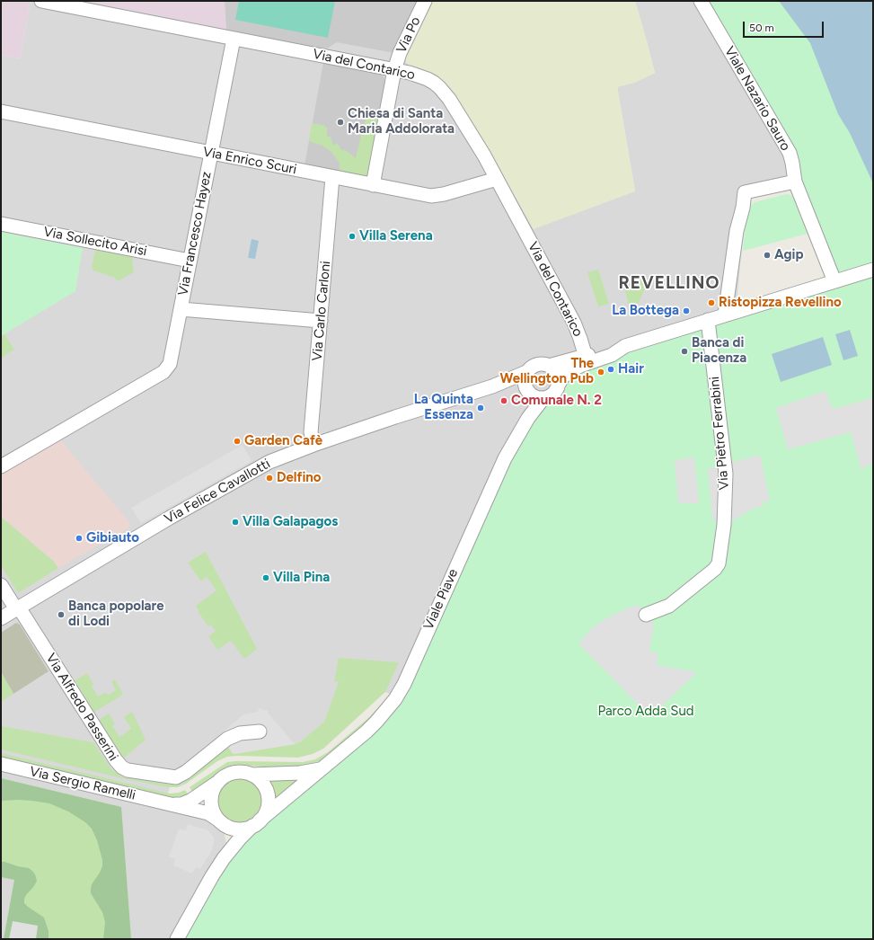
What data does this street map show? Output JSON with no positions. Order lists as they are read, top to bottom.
{
  "streets": {
    "street": [
      "Via Po",
      "Via del Contarico",
      "Viale Nazario Sauro",
      "Via Enrico Scuri",
      "Via Francesco Hayez",
      "Via Sollecito Arisi",
      "Via Carlo Carloni",
      "Via Pietro Ferrabini",
      "Via Felice Cavallotti",
      "Viale Piave",
      "Via Alfredo Passerini",
      "Via Sergio Ramelli"
    ]
  },
  "crossings": [
    ["Via Po", "Via del Contarico"],
    ["Via Po", "Via Enrico Scuri"],
    ["Via del Contarico", "Via Enrico Scuri"],
    ["Via del Contarico", "Via Francesco Hayez"],
    ["Via Enrico Scuri", "Via Francesco Hayez"],
    ["Via Enrico Scuri", "Via Carlo Carloni"],
    ["Via Francesco Hayez", "Via Sollecito Arisi"],
    ["Via Carlo Carloni", "Via Felice Cavallotti"],
    ["Via Felice Cavallotti", "Viale Piave"],
    ["Via Felice Cavallotti", "Via Alfredo Passerini"],
    ["Viale Piave", "Via Sergio Ramelli"]
  ],
  "districts": ["REVELLINO"],
  "parks": ["Parco Adda Sud"],
  "places": [
    "Chiesa di Santa Maria Addolorata",
    "Villa Serena",
    "Agip",
    "Ristopizza Revellino",
    "La Bottega",
    "Banca di Piacenza",
    "Hair",
    "The Wellington Pub",
    "Comunale N. 2",
    "La Quinta Essenza",
    "Garden Cafè",
    "Delfino",
    "Villa Galapagos",
    "Gibiauto",
    "Villa Pina",
    "Banca popolare di Lodi"
  ],
  "scale_bar": "50 m"
}
